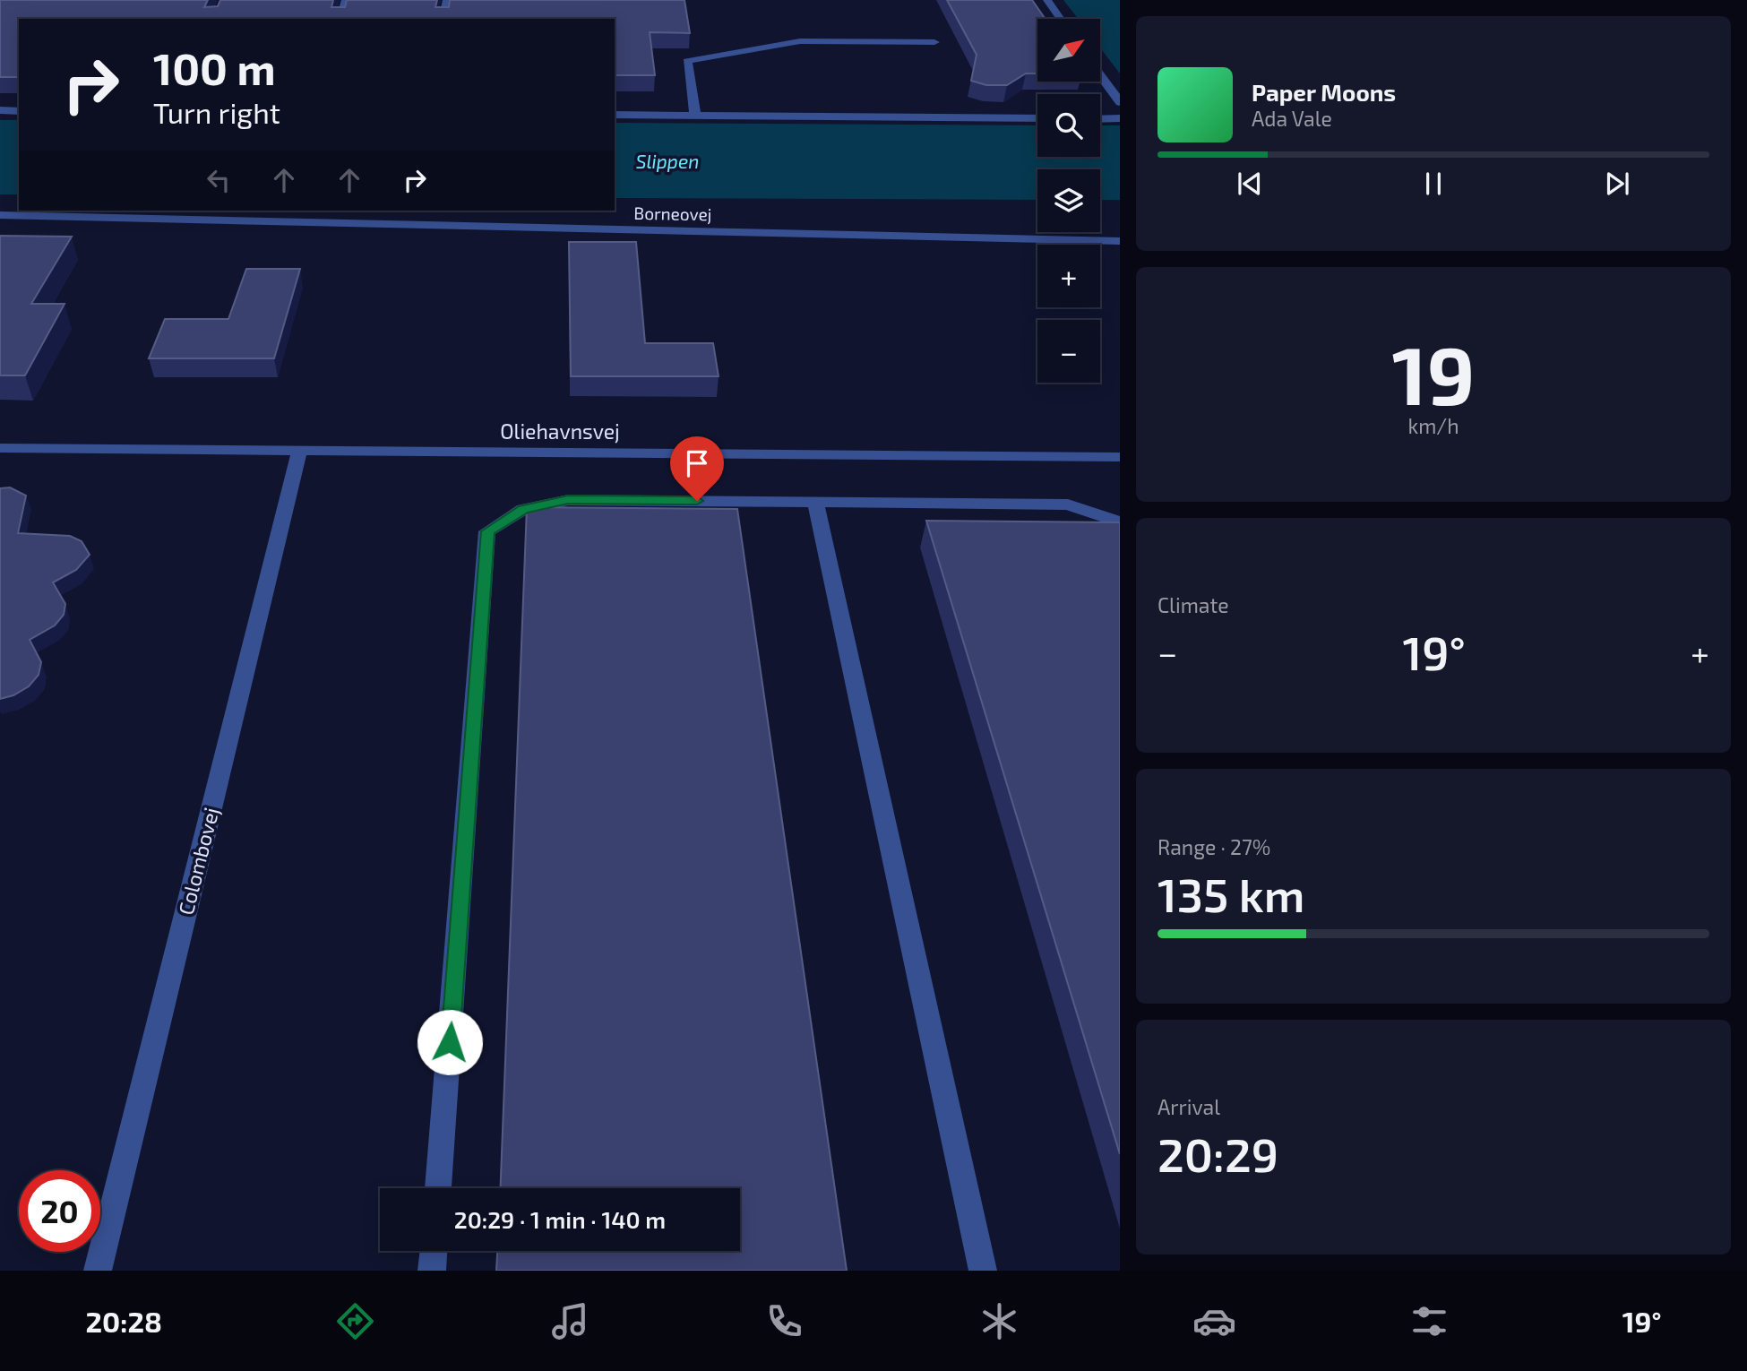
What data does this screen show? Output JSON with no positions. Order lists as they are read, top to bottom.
{
  "streets": {
    "street": ["Borneovej", "Oliehavnsvej", "Colombovej"]
  },
  "crossings": [
    ["Oliehavnsvej", "Colombovej"]
  ],
  "water": ["Slippen"],
  "north": "top right",
  "page": {
    "map_buttons": ["+", "−"],
    "turn": ["100 m", "Turn right"],
    "song": ["Paper Moons", "Ada Vale"],
    "tile": [
      ["19", "km/h"],
      "Climate",
      ["Range · 27%", "135 km"],
      ["Arrival", "20:29"]
    ],
    "heat": ["−", "19°", "+"],
    "limit": "20",
    "trip": "20:29 · 1 min · 140 m",
    "tabs": ["20:28", "19°"]
  }
}
